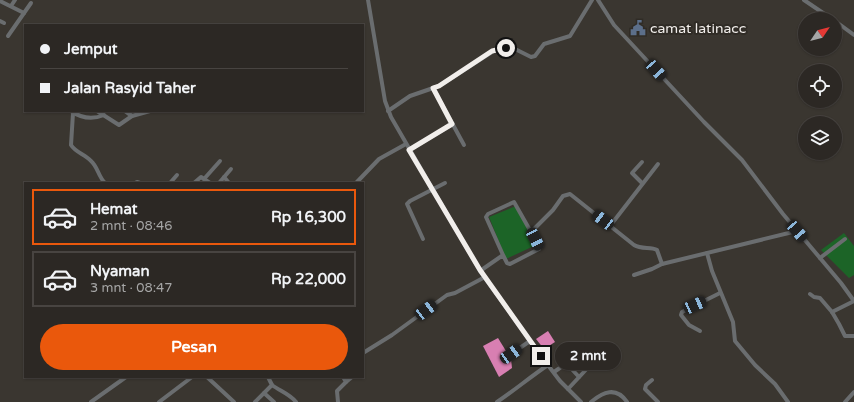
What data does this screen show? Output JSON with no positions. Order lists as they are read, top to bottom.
{
  "places": {
    "public building": ["camat latinacc"]
  },
  "north": "top right",
  "page": {
    "banner": ["Jemput", "Jalan Rasyid Taher"],
    "list": [
      {
        "name": "Hemat",
        "note": "2 mnt · 08:46",
        "value": "Rp 16,300"
      },
      {
        "name": "Nyaman",
        "note": "3 mnt · 08:47",
        "value": "Rp 22,000"
      }
    ],
    "buttons": "Pesan",
    "bubble": "2 mnt"
  }
}
